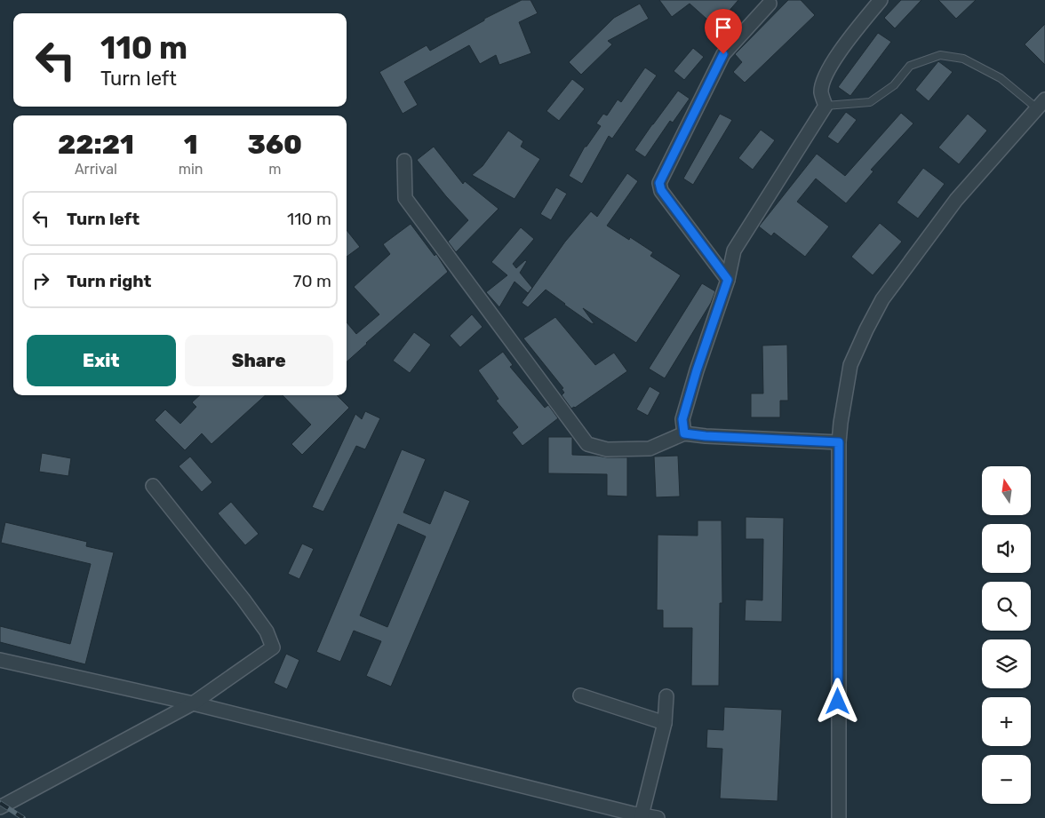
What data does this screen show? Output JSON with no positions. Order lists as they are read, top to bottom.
{
  "north": "top",
  "page": {
    "turn": ["110 m", "Turn left"],
    "eta": [
      "22:21",
      "Arrival",
      "1",
      "min",
      "360",
      "m"
    ],
    "list": [
      {
        "name": "Turn left",
        "value": "110 m"
      },
      {
        "name": "Turn right",
        "value": "70 m"
      }
    ],
    "buttons": ["Exit", "Share"],
    "map_buttons": ["+", "−"]
  }
}
